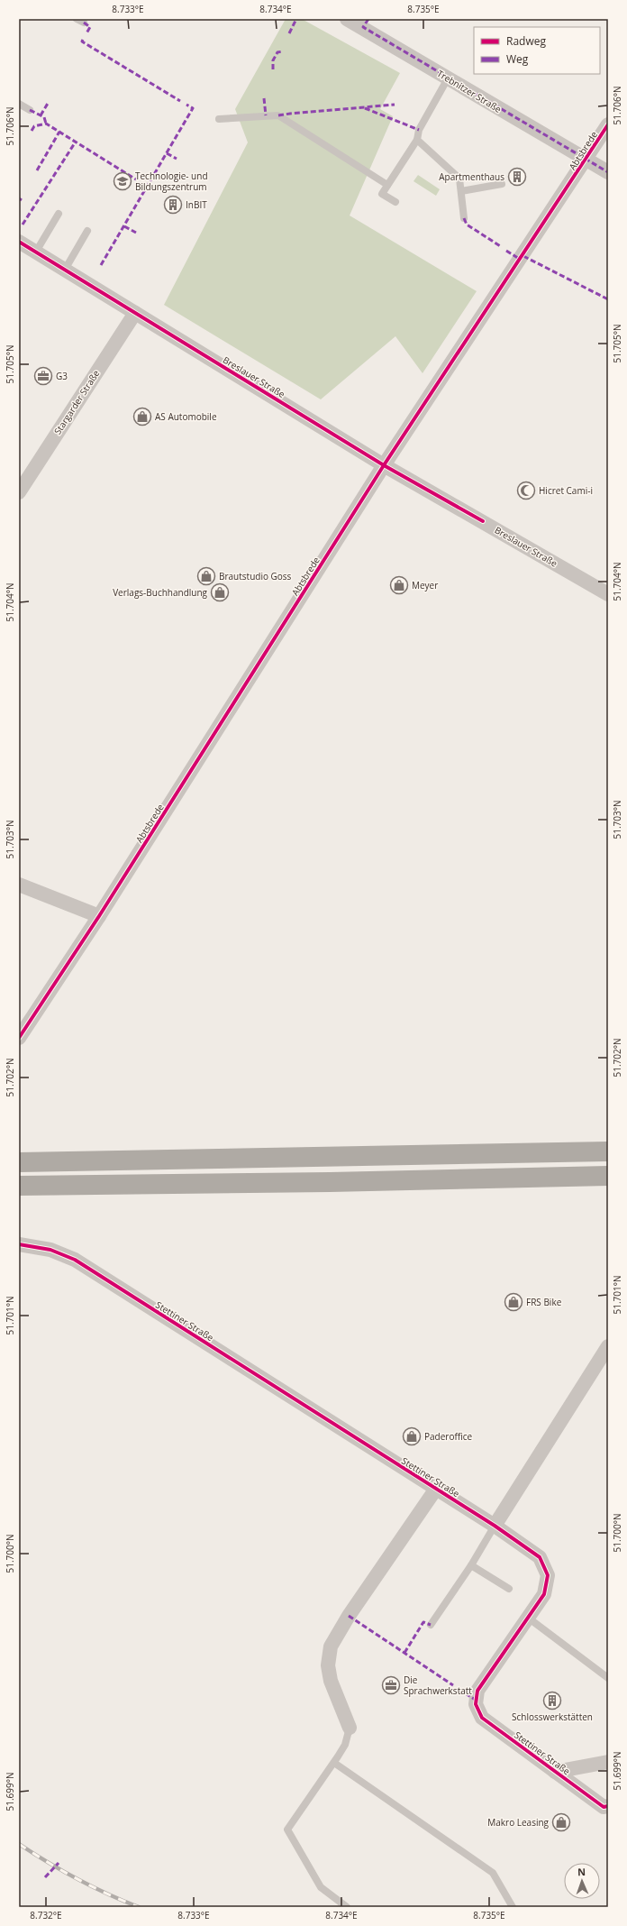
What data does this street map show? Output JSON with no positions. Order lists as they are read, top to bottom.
{
  "streets": {
    "street": [
      "Trebnitzer Straße",
      "Abtsbrede",
      "Breslauer Straße",
      "Stargarder Straße",
      "Stettiner Straße"
    ]
  },
  "crossings": [
    ["Trebnitzer Straße", "Abtsbrede"],
    ["Abtsbrede", "Breslauer Straße"],
    ["Breslauer Straße", "Stargarder Straße"]
  ],
  "places": {
    "building": ["Apartmenthaus", "InBIT", "Schlosswerkstätten"],
    "school or university": ["Technologie- und Bildungszentrum"],
    "office": ["G3", "Die Sprachwerkstatt"],
    "shop": [
      "AS Automobile",
      "Brautstudio Goss",
      "Meyer",
      "Verlags-Buchhandlung",
      "FRS Bike",
      "Paderoffice",
      "Makro Leasing"
    ],
    "mosque": ["Hicret Cami-i"]
  },
  "legend": ["Radweg", "Weg"],
  "north": "top",
  "coordinates": [
    "8.733°E",
    "8.734°E",
    "8.735°E",
    "51.706°N",
    "51.705°N",
    "51.704°N",
    "51.703°N",
    "51.702°N",
    "51.701°N",
    "51.700°N",
    "51.699°N",
    "8.732°E"
  ]
}
